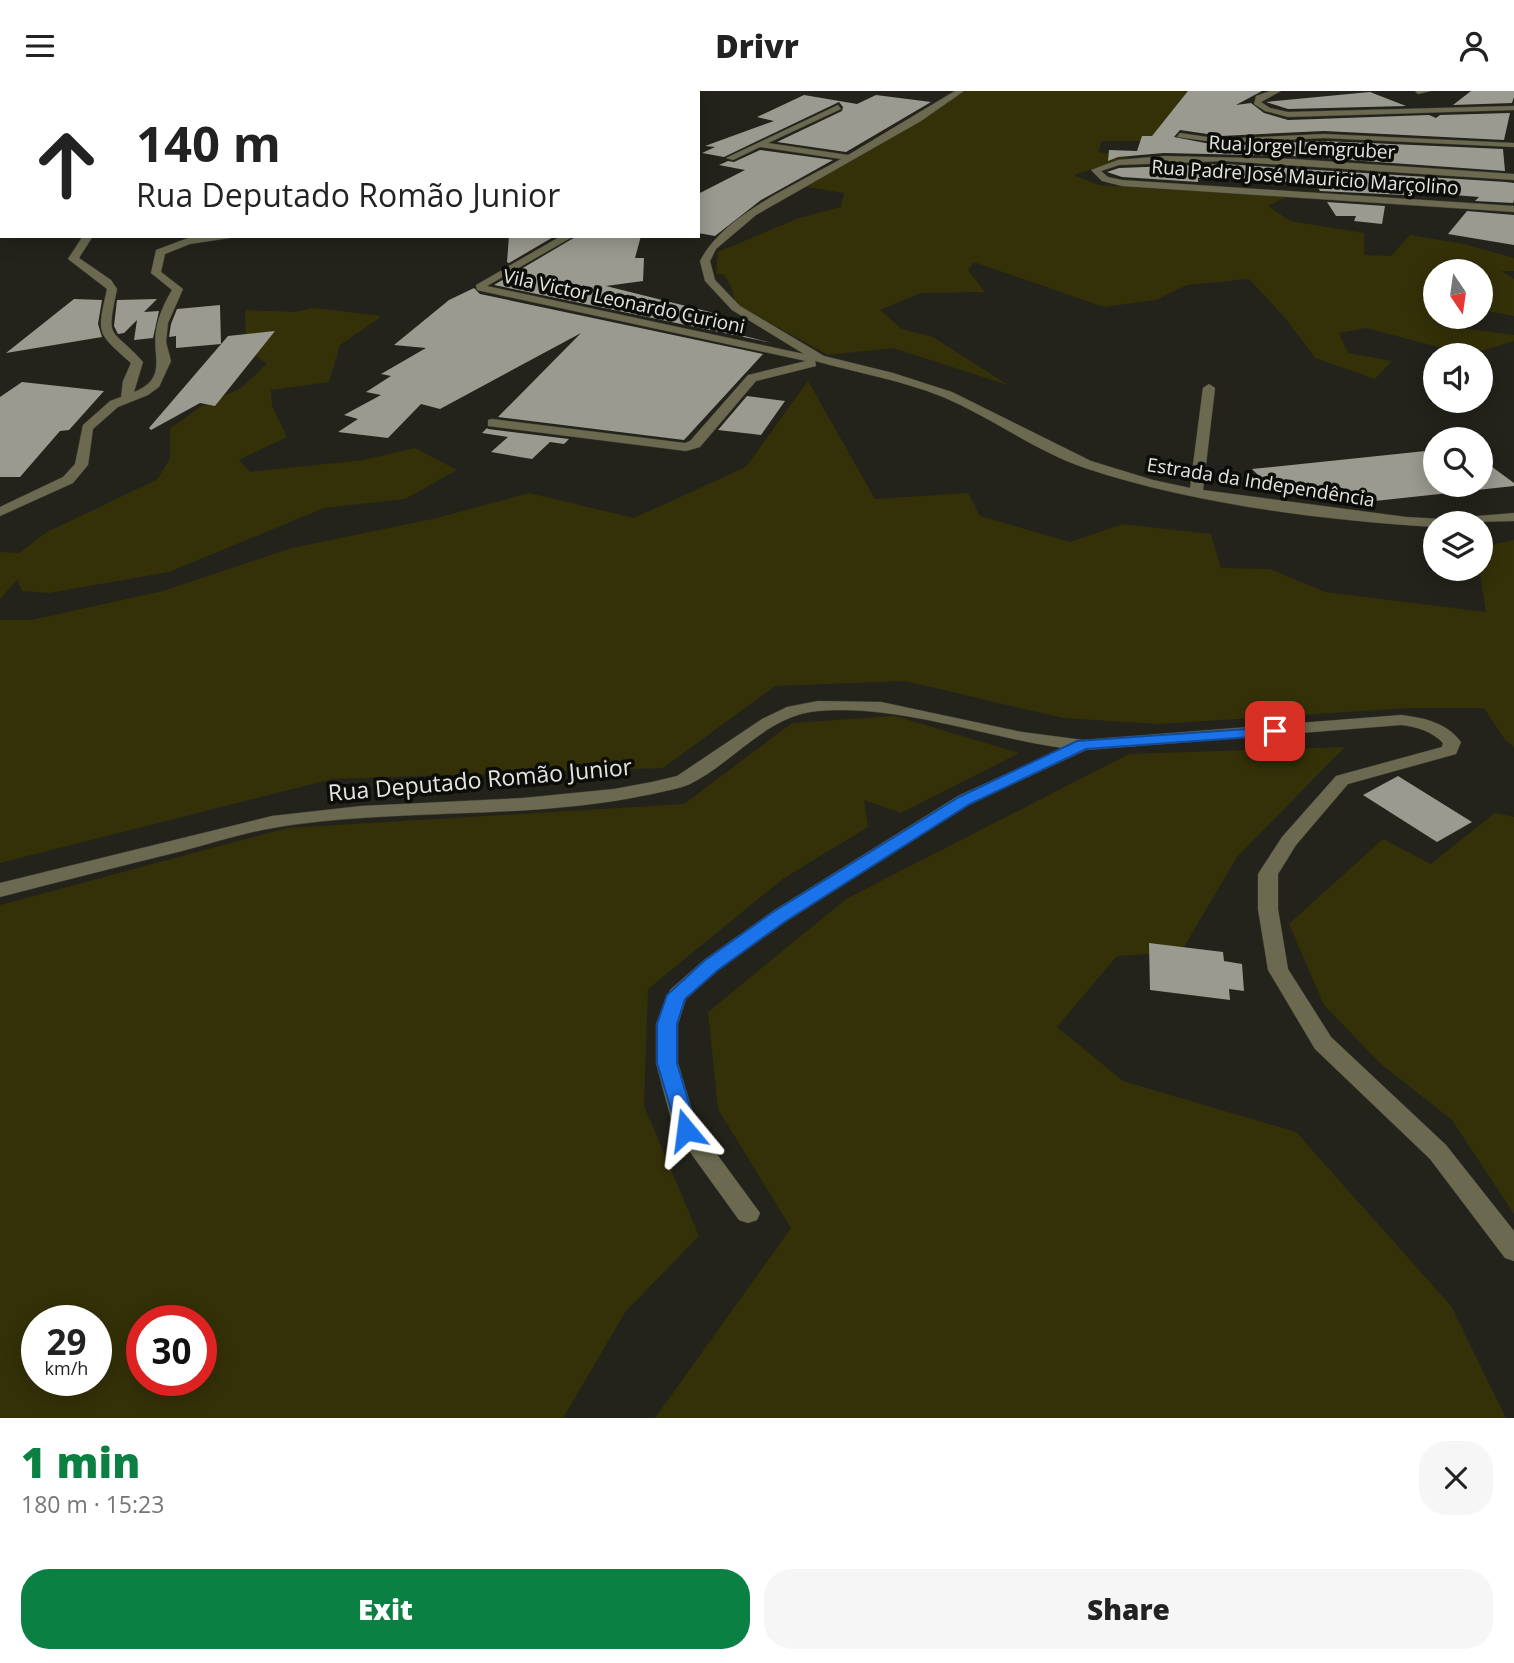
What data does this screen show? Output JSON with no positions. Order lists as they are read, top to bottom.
{
  "streets": {
    "street": [
      "Rua Jorge Lemgruber",
      "Rua Padre José Mauricio Marçolino",
      "Vila Victor Leonardo Curioni",
      "Estrada da Independência",
      "Rua Deputado Romão Junior"
    ]
  },
  "crossings": [
    ["Rua Jorge Lemgruber", "Rua Padre José Mauricio Marçolino"],
    ["Vila Victor Leonardo Curioni", "Estrada da Independência"]
  ],
  "north": "bottom",
  "page": {
    "header": "Drivr",
    "turn": ["140 m", "Rua Deputado Romão Junior"],
    "speed": "29 km/h",
    "limit": "30",
    "heading": ["1 min", "180 m · 15:23"],
    "buttons": ["Exit", "Share"]
  }
}
